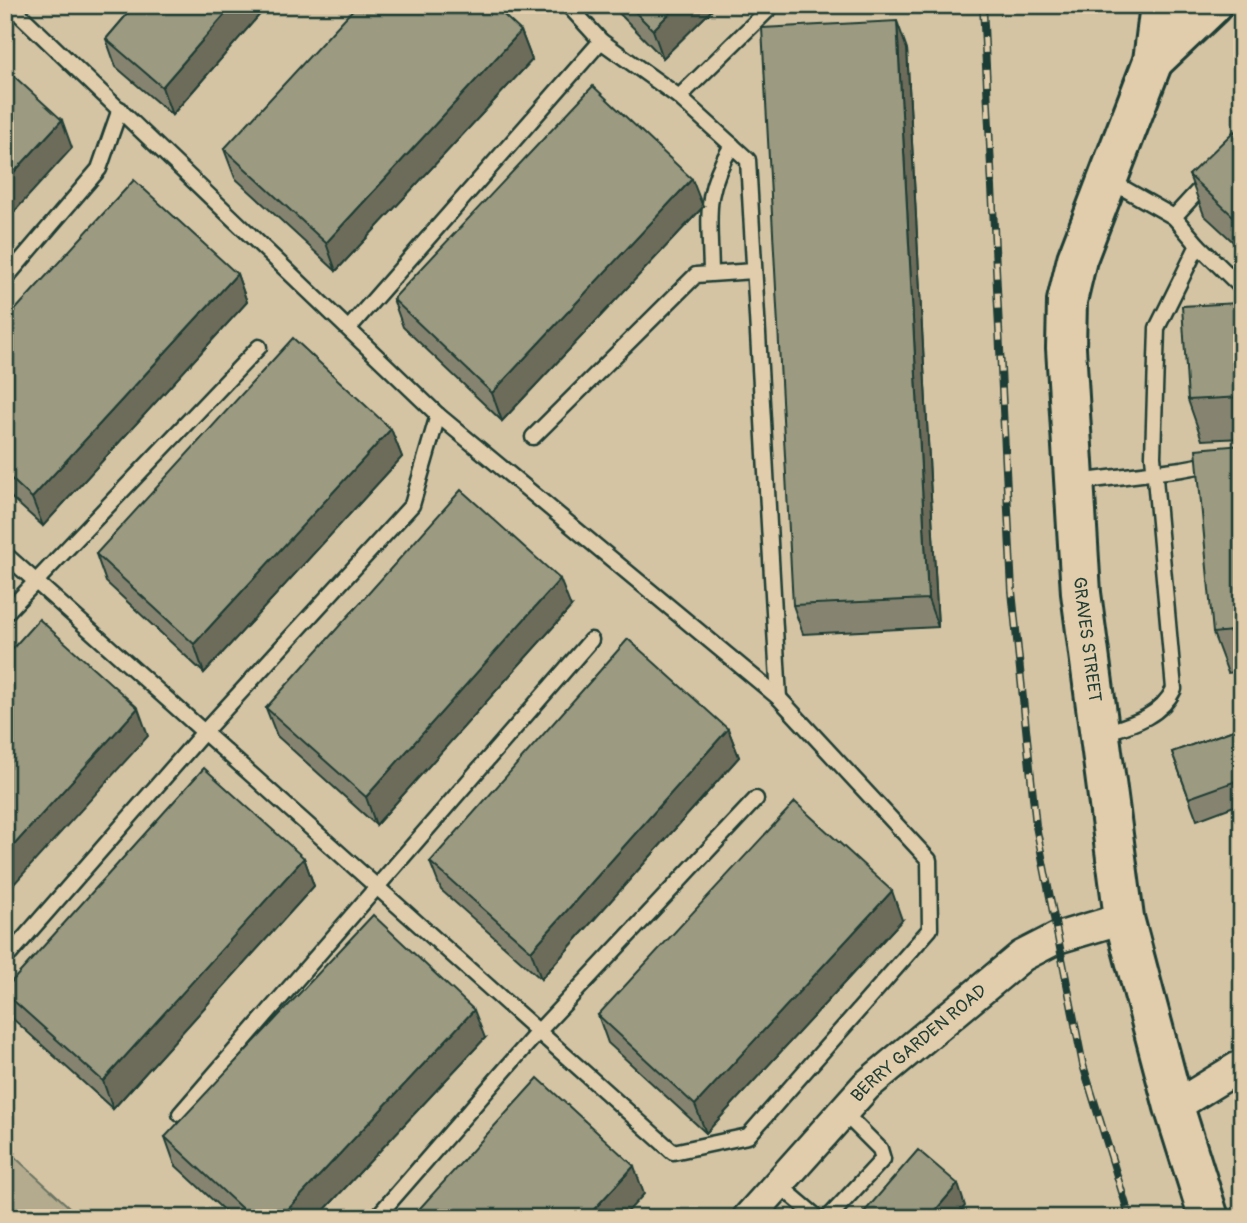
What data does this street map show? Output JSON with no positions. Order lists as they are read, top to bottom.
{
  "streets": {
    "street": ["GRAVES STREET", "BERRY GARDEN ROAD"]
  },
  "crossings": [
    ["GRAVES STREET", "BERRY GARDEN ROAD"]
  ]
}
